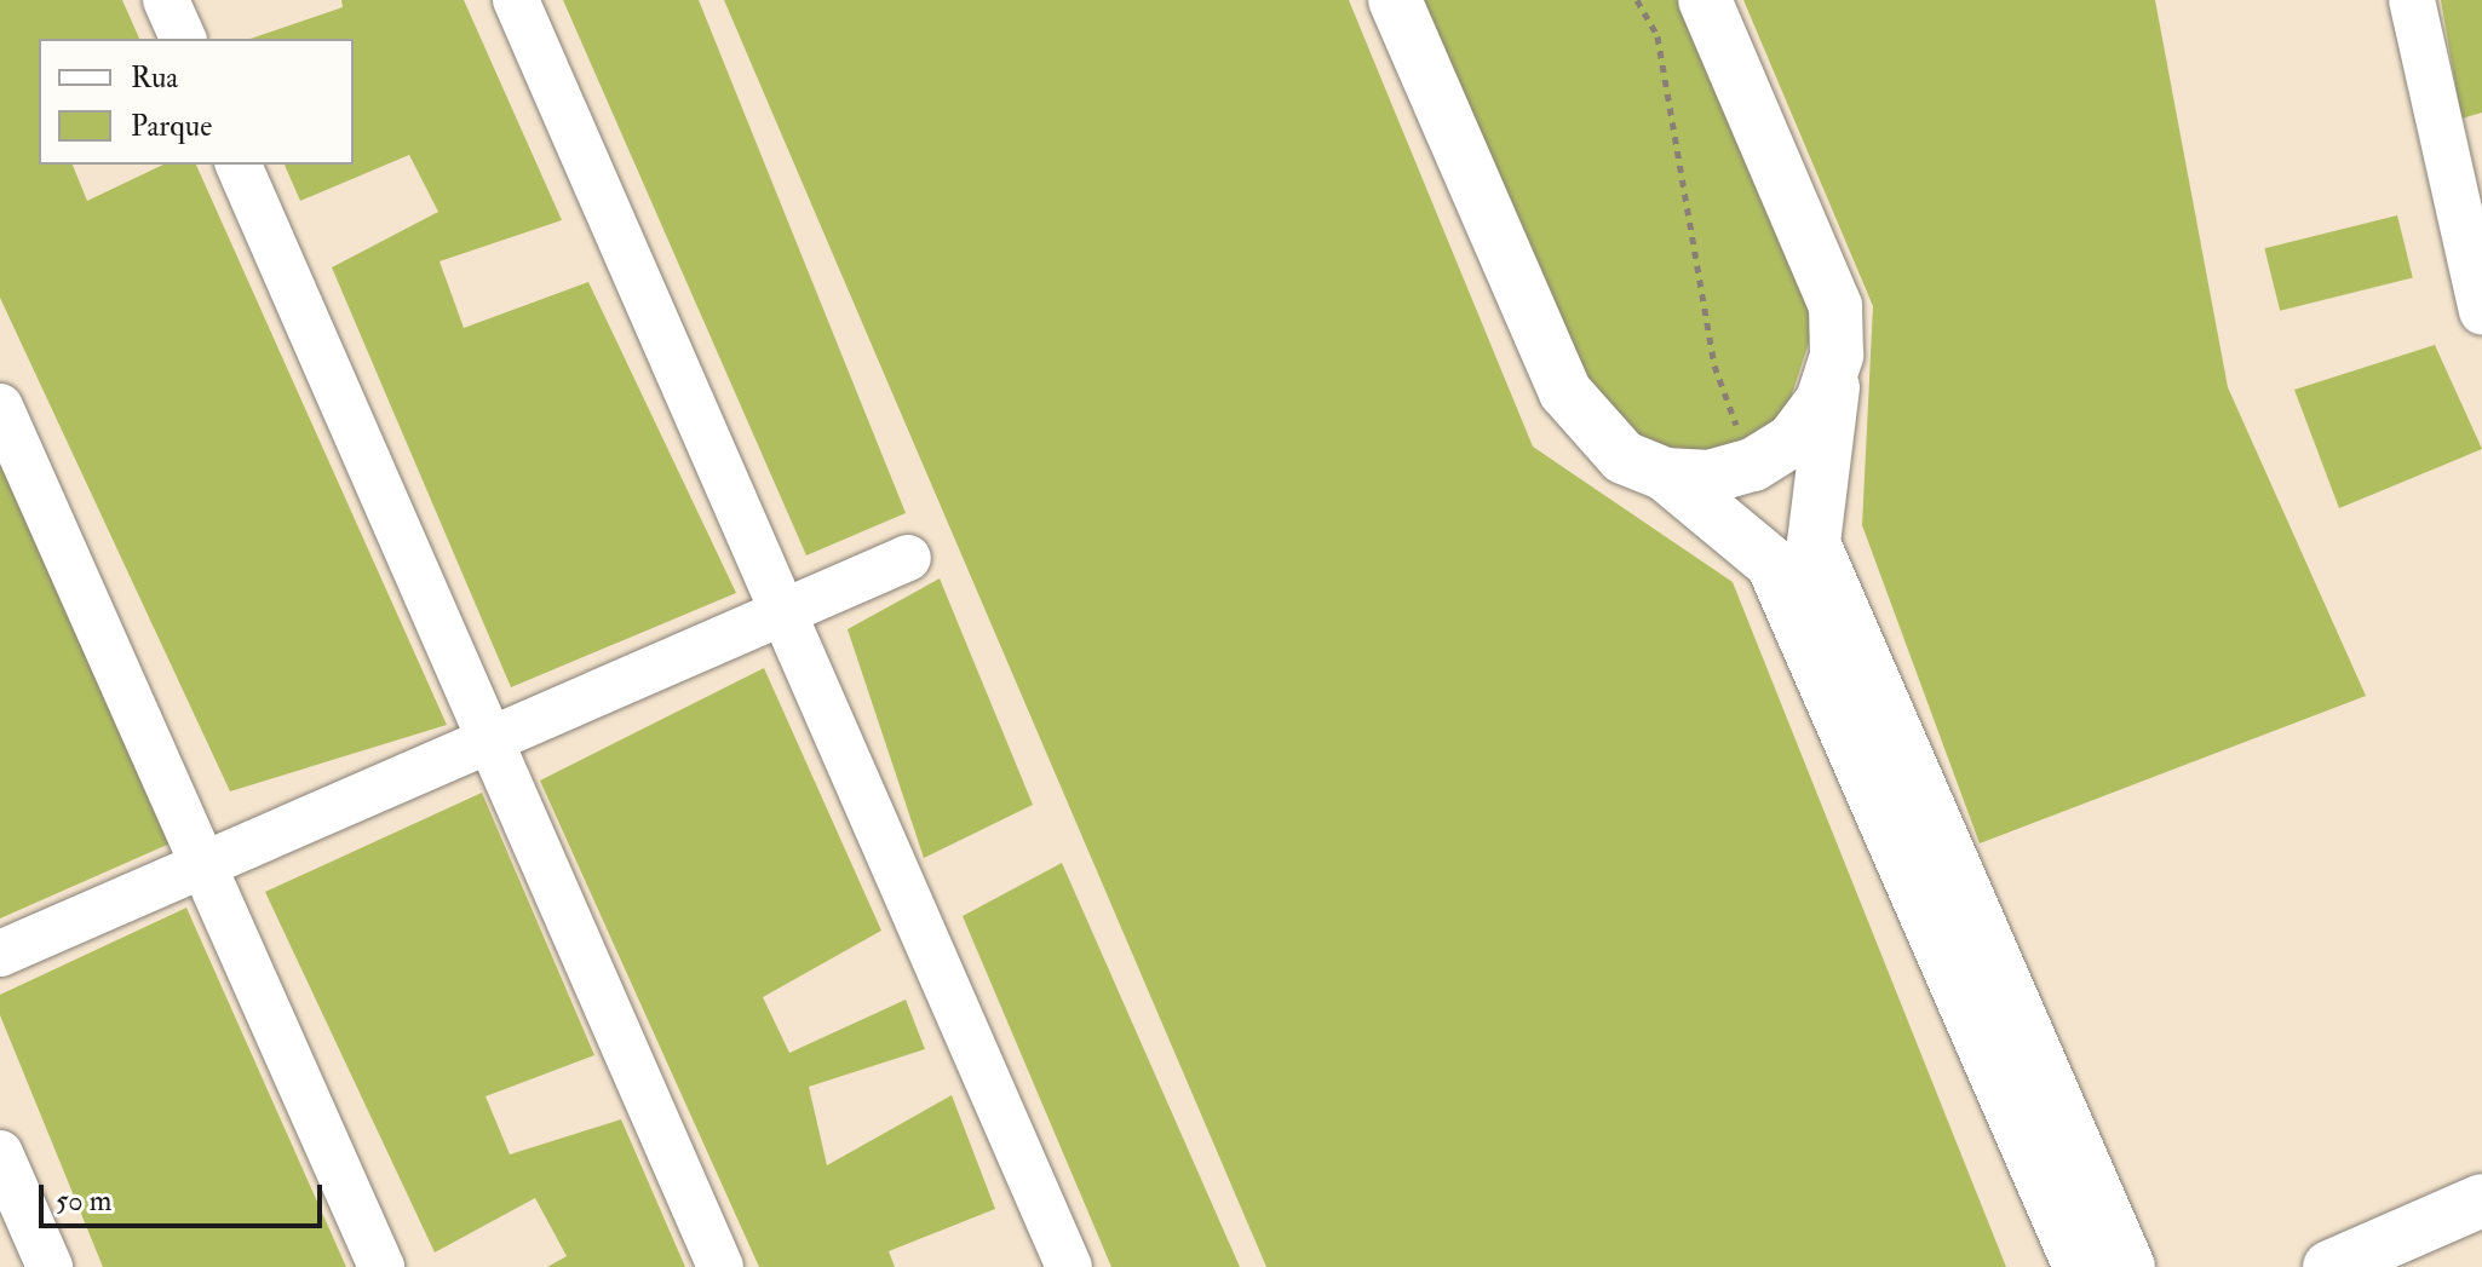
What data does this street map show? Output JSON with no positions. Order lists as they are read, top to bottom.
{
  "legend": ["Rua", "Parque"],
  "scale_bar": "50 m"
}
